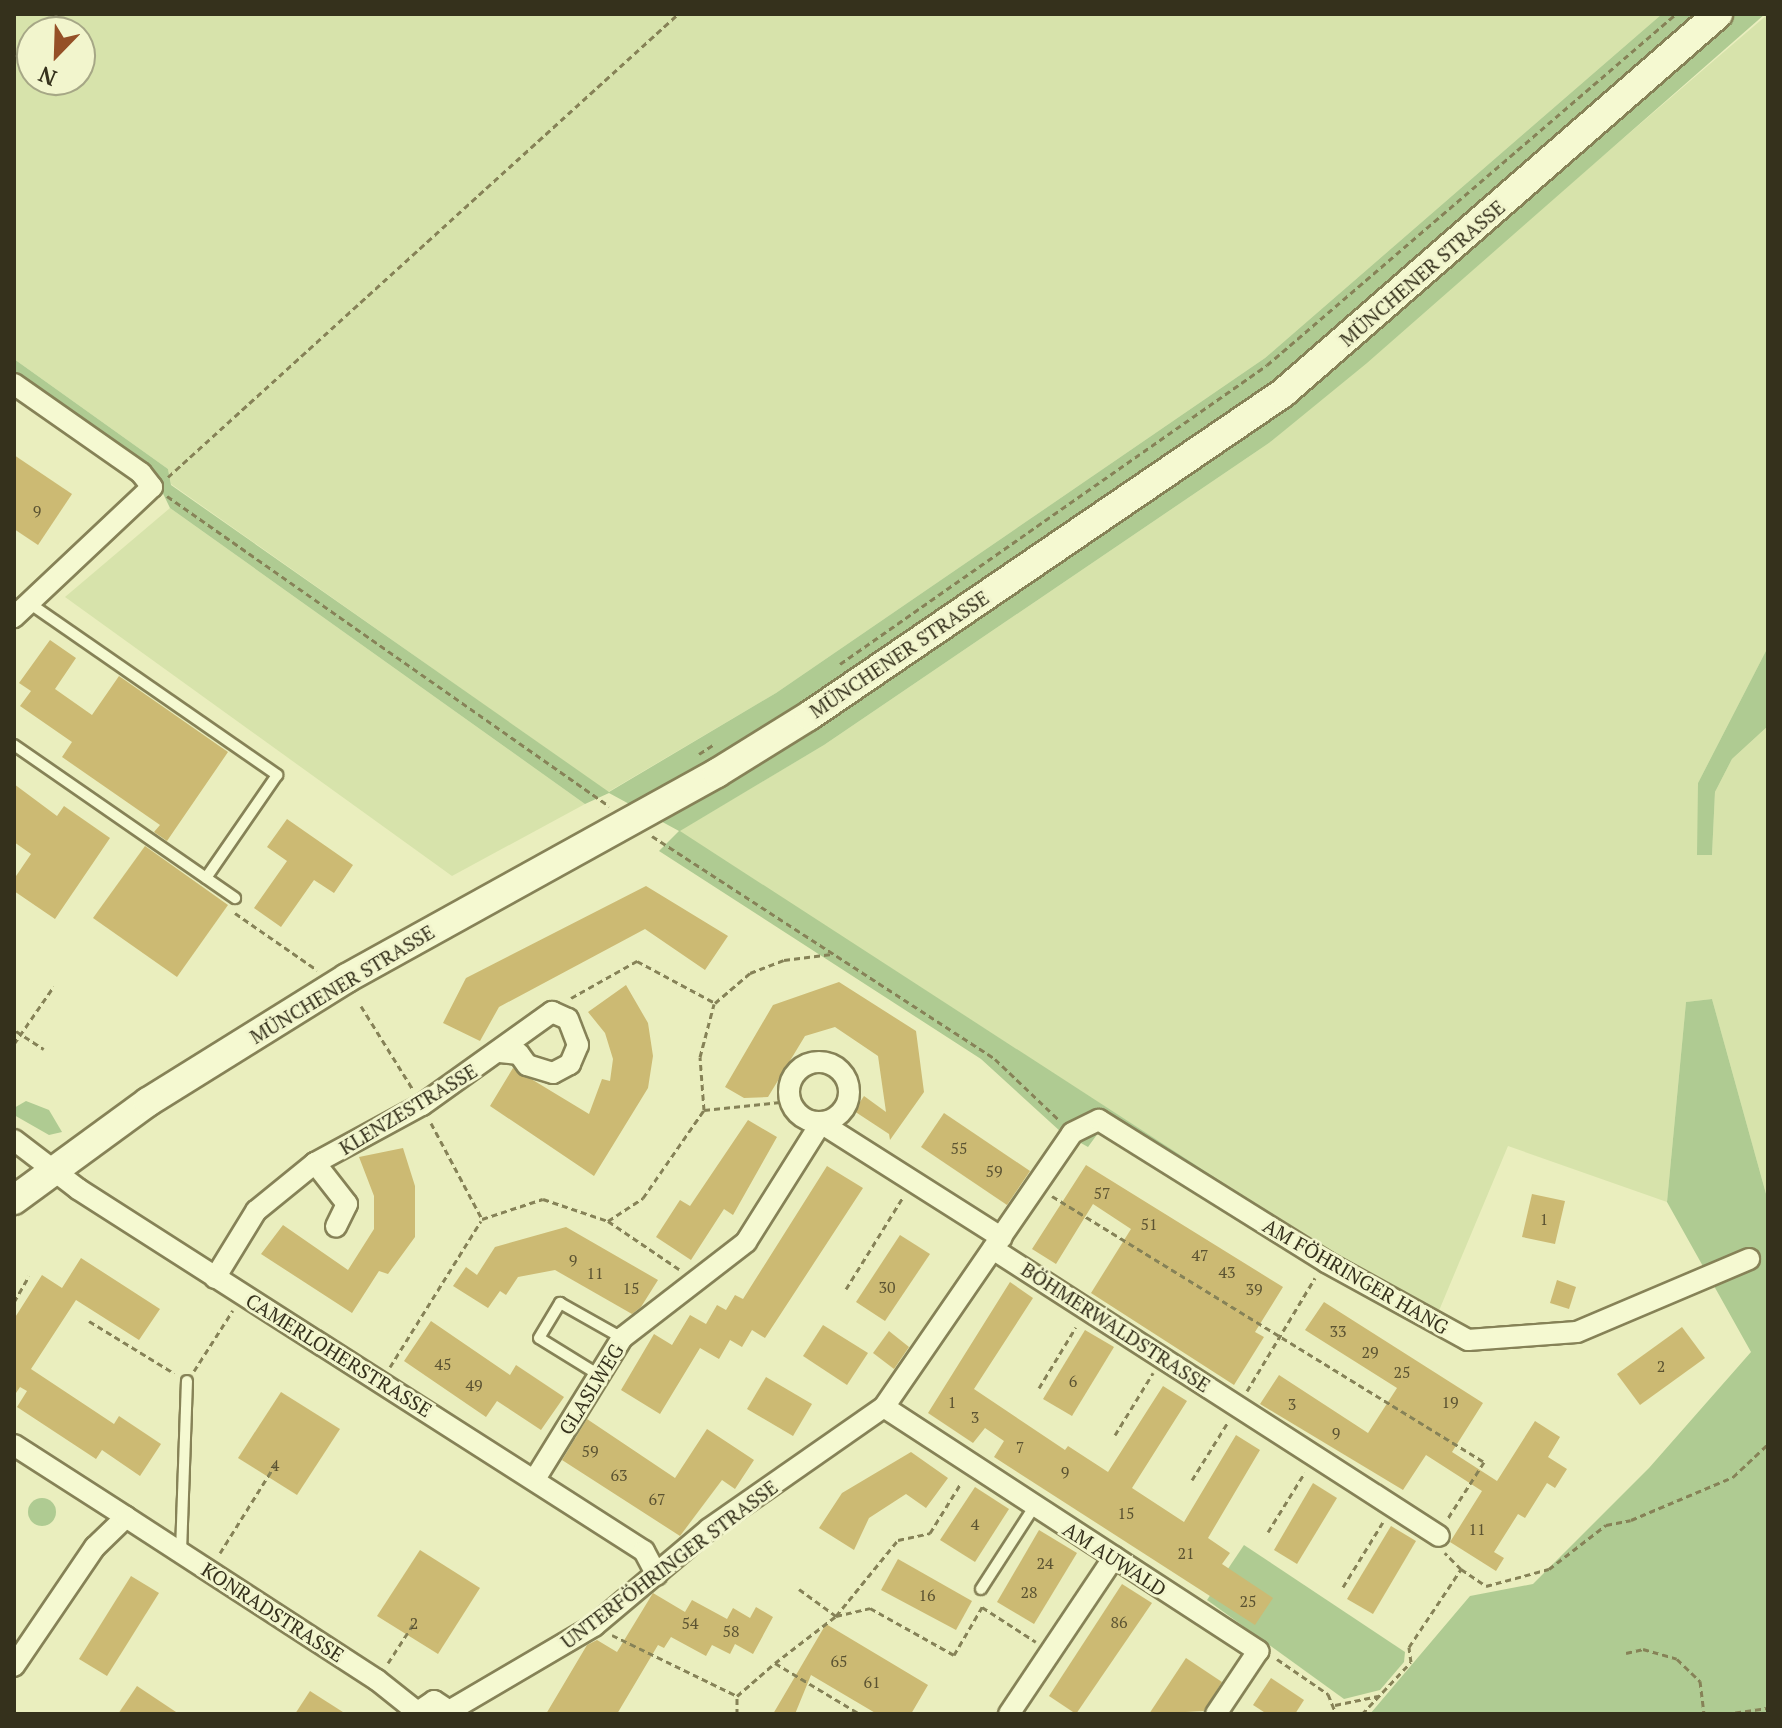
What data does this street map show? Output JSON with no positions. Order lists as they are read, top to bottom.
{
  "streets": {
    "main road": ["MÜNCHENER STRASSE"],
    "street": [
      "KLENZESTRASSE",
      "AM FÖHRINGER HANG",
      "BÖHMERWALDSTRASSE",
      "CAMERLOHERSTRASSE",
      "GLASLWEG",
      "AM AUWALD",
      "UNTERFÖHRINGER STRASSE",
      "KONRADSTRASSE"
    ]
  },
  "crossings": [
    ["MÜNCHENER STRASSE", "CAMERLOHERSTRASSE"],
    ["KLENZESTRASSE", "CAMERLOHERSTRASSE"],
    ["AM FÖHRINGER HANG", "UNTERFÖHRINGER STRASSE"],
    ["BÖHMERWALDSTRASSE", "UNTERFÖHRINGER STRASSE"],
    ["CAMERLOHERSTRASSE", "GLASLWEG"],
    ["CAMERLOHERSTRASSE", "UNTERFÖHRINGER STRASSE"],
    ["AM AUWALD", "UNTERFÖHRINGER STRASSE"]
  ],
  "house_numbers": [
    "9",
    "55",
    "59",
    "57",
    "1",
    "51",
    "47",
    "9",
    "43",
    "11",
    "30",
    "15",
    "39",
    "33",
    "29",
    "45",
    "2",
    "25",
    "6",
    "49",
    "1",
    "19",
    "3",
    "3",
    "9",
    "7",
    "59",
    "4",
    "9",
    "63",
    "67",
    "15",
    "4",
    "11",
    "21",
    "24",
    "28",
    "16",
    "25",
    "86",
    "2",
    "54",
    "58",
    "65",
    "61"
  ],
  "north": "bottom left"
}
